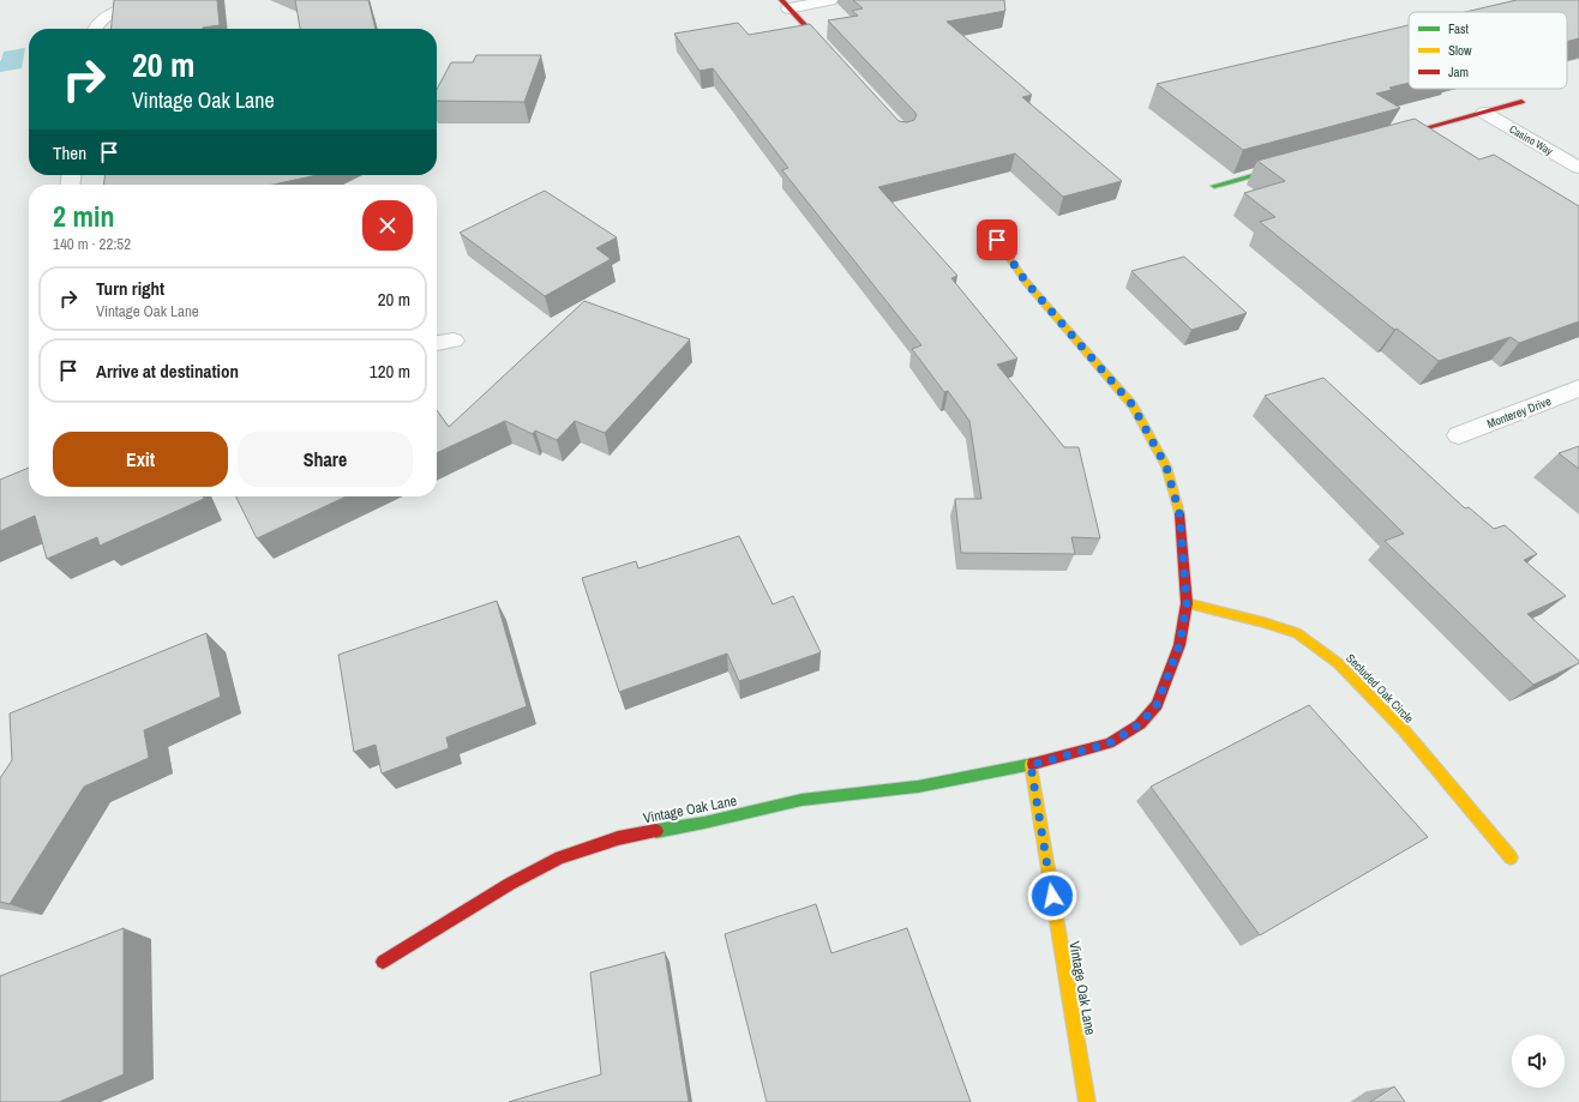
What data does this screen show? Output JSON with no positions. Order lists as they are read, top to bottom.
{
  "streets": {
    "street": [
      "Casino Way",
      "Monterey Drive",
      "Secluded Oak Circle",
      "Vintage Oak Lane"
    ]
  },
  "crossings": [
    ["Secluded Oak Circle", "Vintage Oak Lane"]
  ],
  "legend": ["Fast", "Slow", "Jam"],
  "page": {
    "turn": ["20 m", "Vintage Oak Lane"],
    "then": "Then",
    "heading": ["2 min", "140 m · 22:52"],
    "list": [
      {
        "name": "Turn right",
        "note": "Vintage Oak Lane",
        "value": "20 m"
      },
      {
        "name": "Arrive at destination",
        "value": "120 m"
      }
    ],
    "buttons": ["Exit", "Share"]
  }
}
